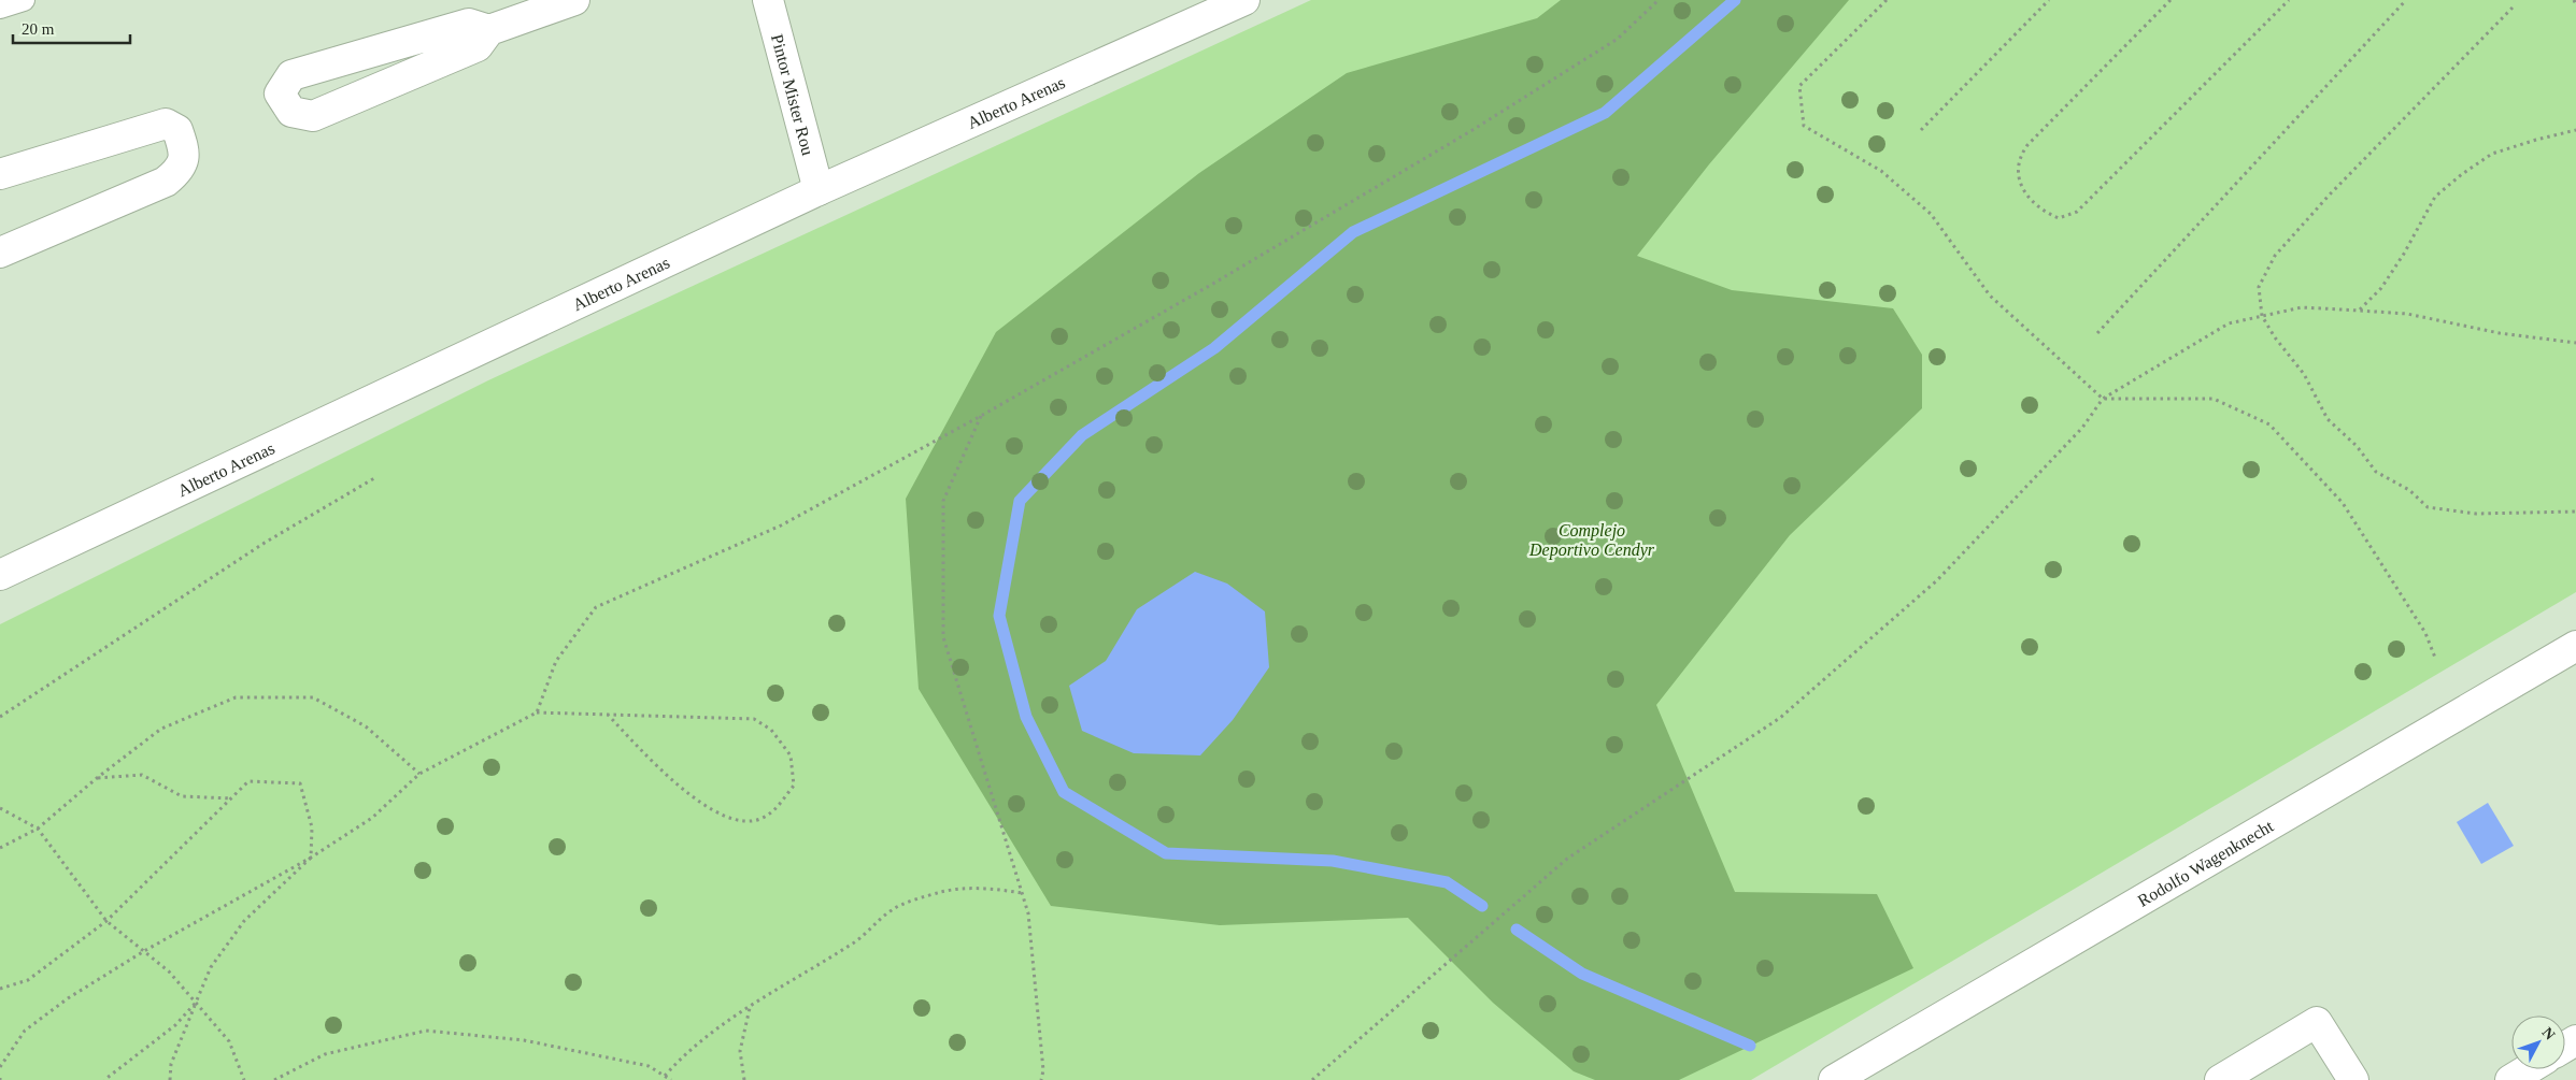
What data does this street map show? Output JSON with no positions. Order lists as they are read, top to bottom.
{
  "streets": {
    "street": ["Pintor Mister Rou", "Alberto Arenas", "Rodolfo Wagenknecht"]
  },
  "crossings": [
    ["Pintor Mister Rou", "Alberto Arenas"]
  ],
  "parks": ["Complejo Deportivo Cendyr"],
  "scale_bar": "20 m",
  "north": "top right"
}
